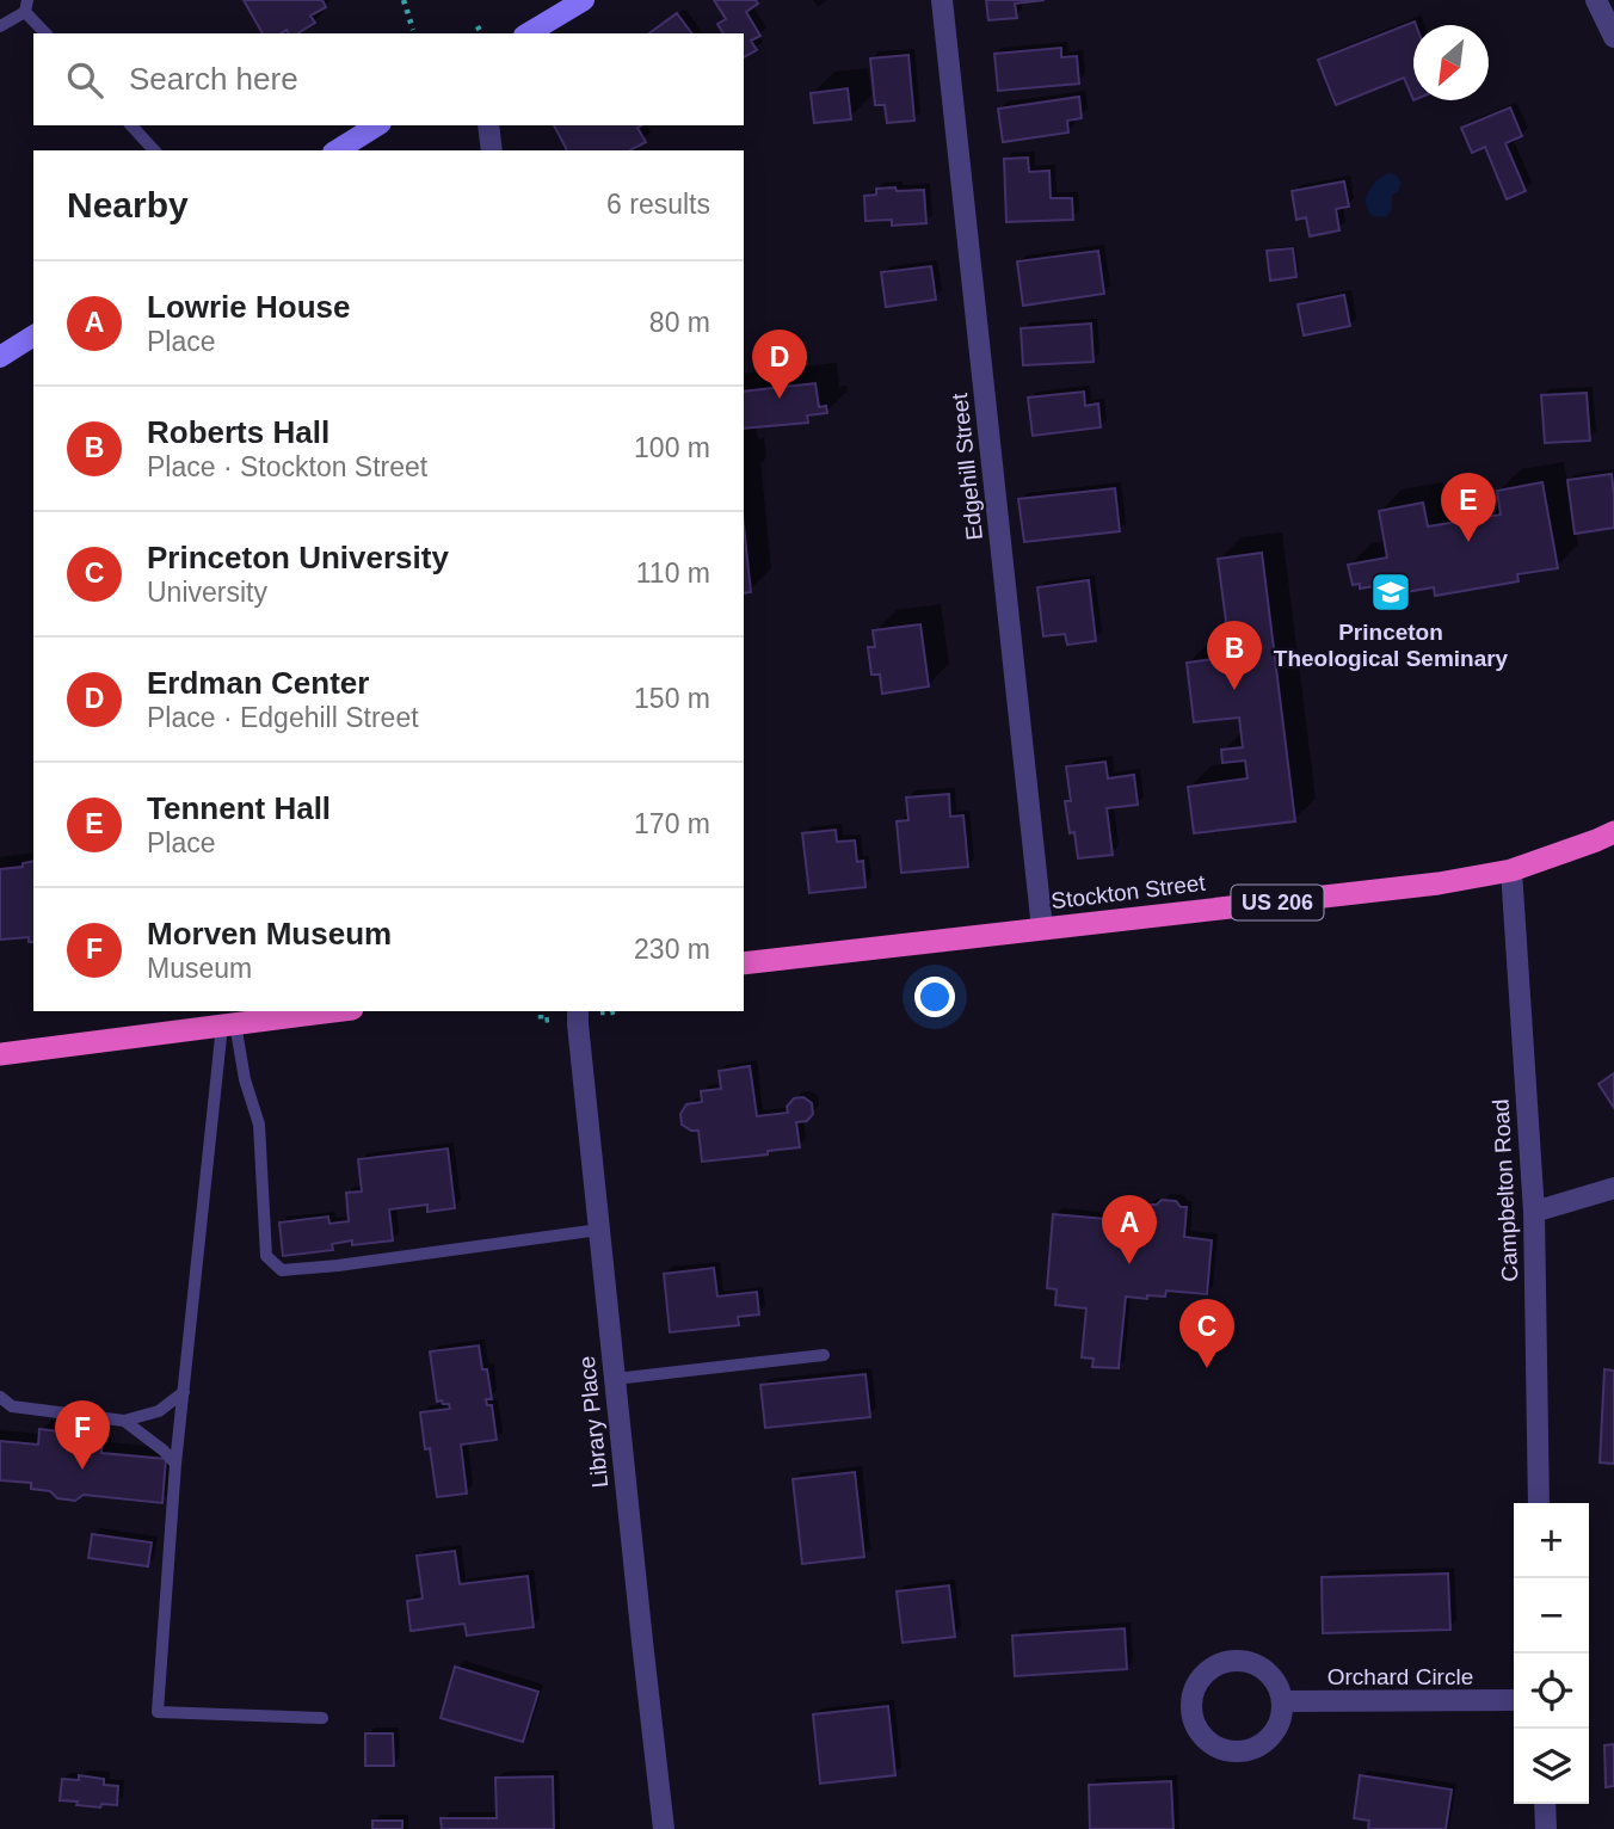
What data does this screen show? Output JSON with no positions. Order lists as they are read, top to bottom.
{
  "streets": {
    "highway": ["Stockton Street", "US 206"],
    "street": [
      "Edgehill Street",
      "Campbelton Road",
      "Library Place",
      "Orchard Circle"
    ]
  },
  "crossings": [
    ["Edgehill Street", "Stockton Street"],
    ["Stockton Street", "Campbelton Road"]
  ],
  "places": {
    "school or university": ["Princeton Theological Seminary"]
  },
  "north": "bottom left",
  "page": {
    "search": "Search here",
    "heading": ["Nearby", "6 results"],
    "list": [
      {
        "mark": "A",
        "name": "Lowrie House",
        "note": "Place",
        "value": "80 m"
      },
      {
        "mark": "B",
        "name": "Roberts Hall",
        "note": "Place · Stockton Street",
        "value": "100 m"
      },
      {
        "mark": "C",
        "name": "Princeton University",
        "note": "University",
        "value": "110 m"
      },
      {
        "mark": "D",
        "name": "Erdman Center",
        "note": "Place · Edgehill Street",
        "value": "150 m"
      },
      {
        "mark": "E",
        "name": "Tennent Hall",
        "note": "Place",
        "value": "170 m"
      },
      {
        "mark": "F",
        "name": "Morven Museum",
        "note": "Museum",
        "value": "230 m"
      }
    ],
    "pins": [
      "D",
      "E",
      "B",
      "A",
      "C",
      "F"
    ],
    "map_buttons": ["+", "−"]
  }
}
